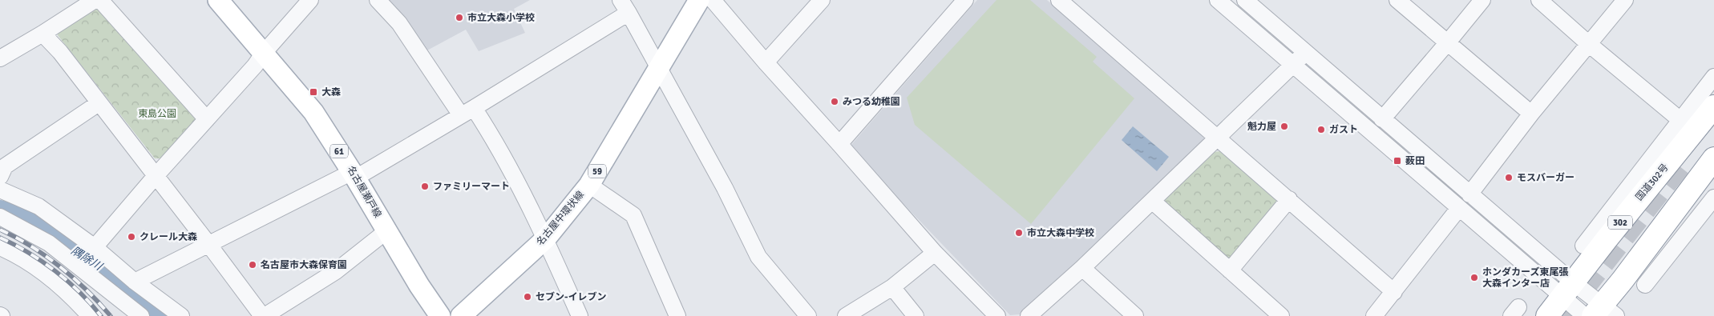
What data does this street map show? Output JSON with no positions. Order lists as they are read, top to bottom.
{
  "streets": {
    "highway": ["国道302号", "302"],
    "main road": [
      "61",
      "59",
      "名古屋瀬戸線",
      "名古屋中環状線"
    ]
  },
  "water": ["隅除川"],
  "parks": ["東島公園"],
  "places": {
    "other": [
      "市立大森小学校",
      "みつる幼稚園",
      "魁力屋",
      "ガスト",
      "モスバーガー",
      "ファミリーマート",
      "市立大森中学校",
      "クレール大森",
      "名古屋市大森保育園",
      "ホンダカーズ東尾張 大森インター店",
      "セブン-イレブン"
    ],
    "transit": ["大森", "薮田"]
  }
}
